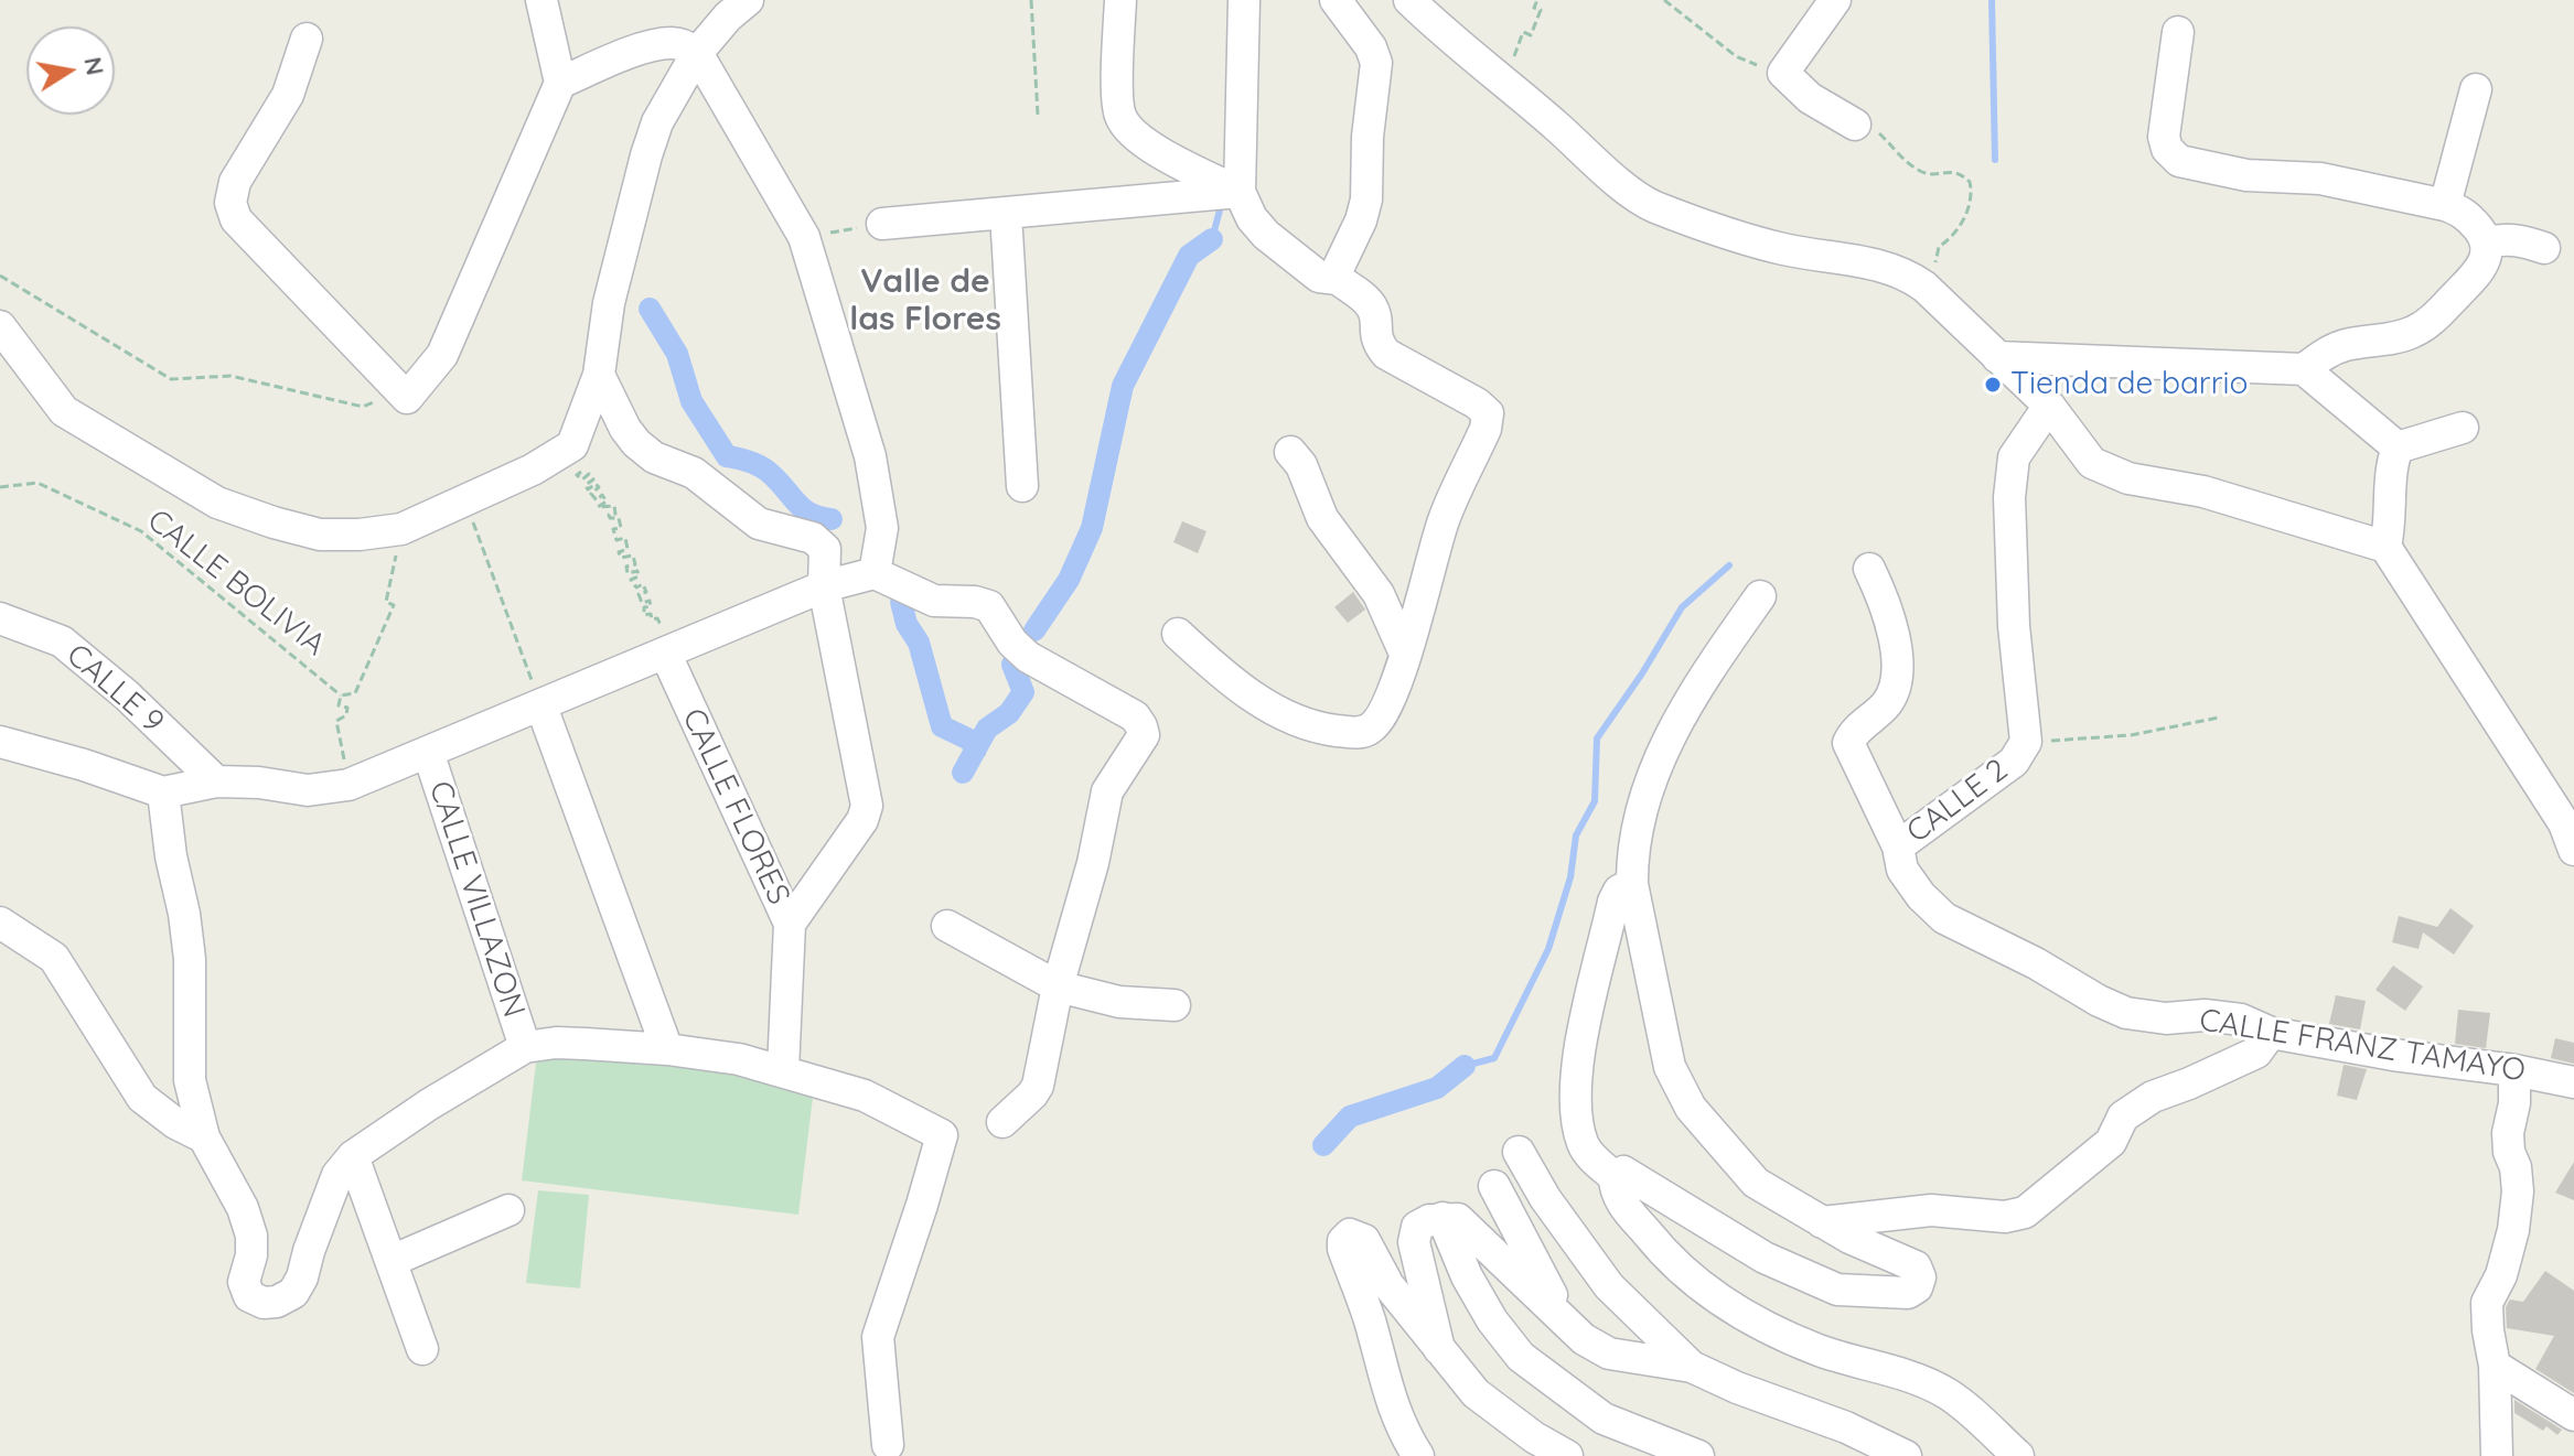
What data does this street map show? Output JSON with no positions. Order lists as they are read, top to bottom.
{
  "streets": {
    "street": [
      "CALLE 9",
      "CALLE 2",
      "CALLE FLORES",
      "CALLE VILLAZON",
      "CALLE FRANZ TAMAYO"
    ],
    "path": ["CALLE BOLIVIA"]
  },
  "crossings": [
    ["CALLE 2", "CALLE FRANZ TAMAYO"]
  ],
  "districts": ["Valle de las Flores"],
  "places": ["Tienda de barrio"],
  "north": "right"
}
